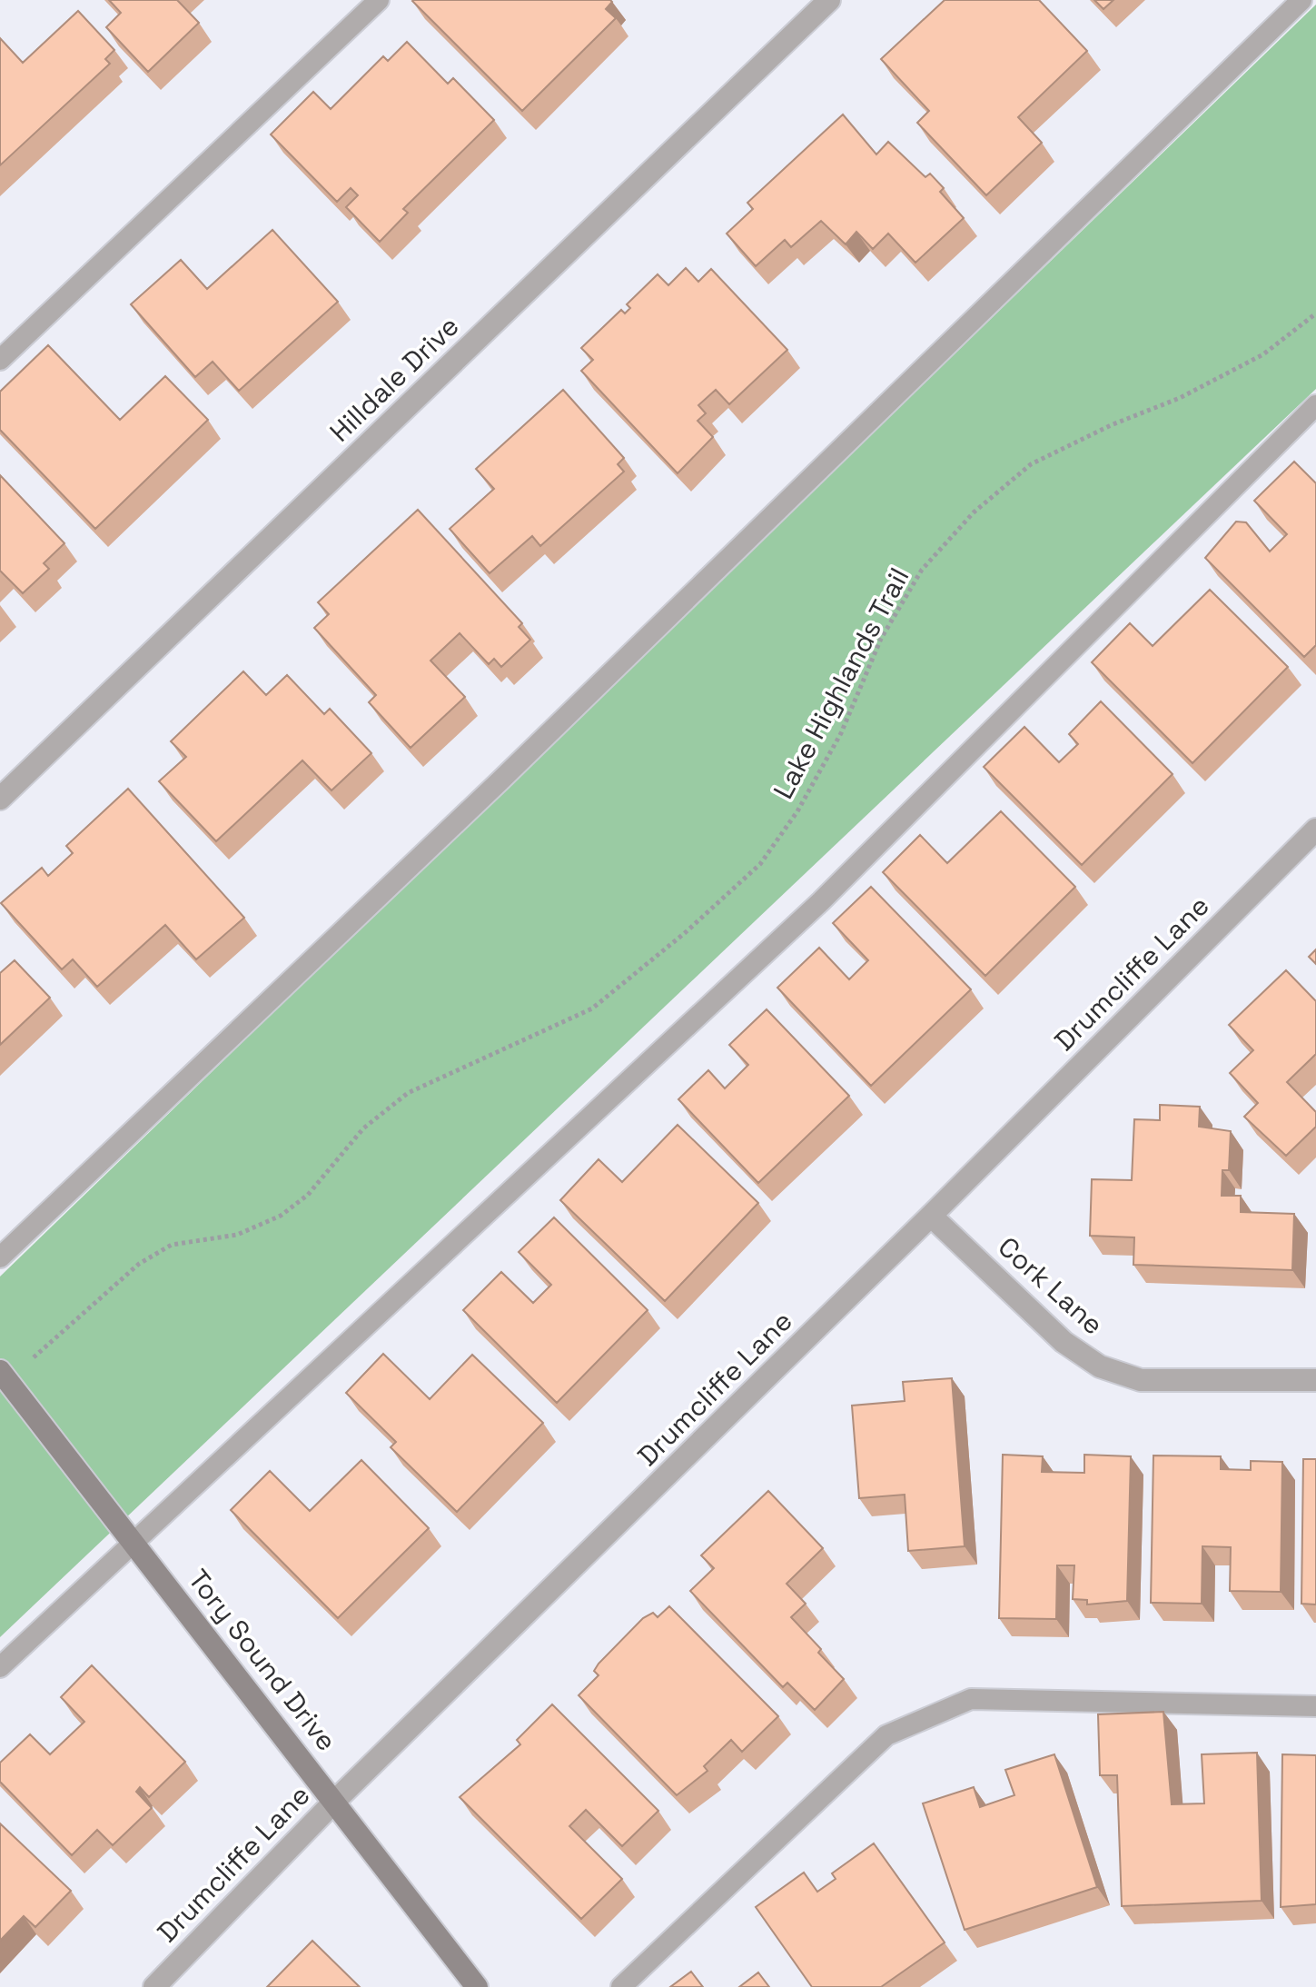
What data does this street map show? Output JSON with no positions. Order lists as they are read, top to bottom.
{
  "streets": {
    "street": [
      "Hilldale Drive",
      "Drumcliffe Lane",
      "Cork Lane",
      "Tory Sound Drive"
    ],
    "path": ["Lake Highlands Trail"]
  },
  "crossings": [
    ["Lake Highlands Trail", "Tory Sound Drive"],
    ["Drumcliffe Lane", "Cork Lane"],
    ["Drumcliffe Lane", "Tory Sound Drive"]
  ]
}
